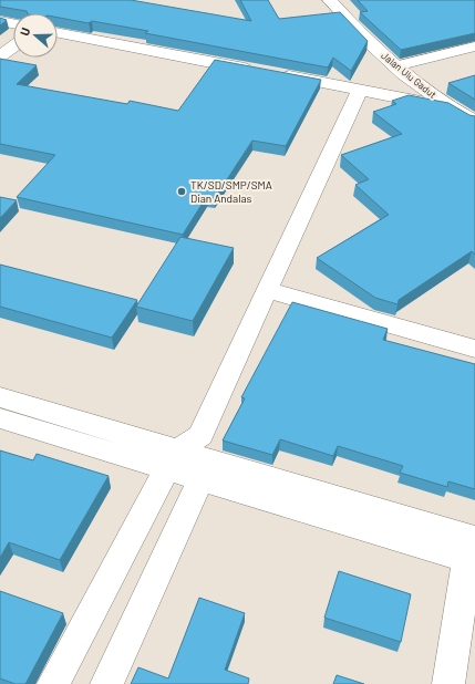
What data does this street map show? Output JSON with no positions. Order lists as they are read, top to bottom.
{
  "streets": {
    "street": ["Jalan Ulu Gadut"]
  },
  "places": ["TK/SD/SMP/SMA Dian Andalas"],
  "north": "left"
}
